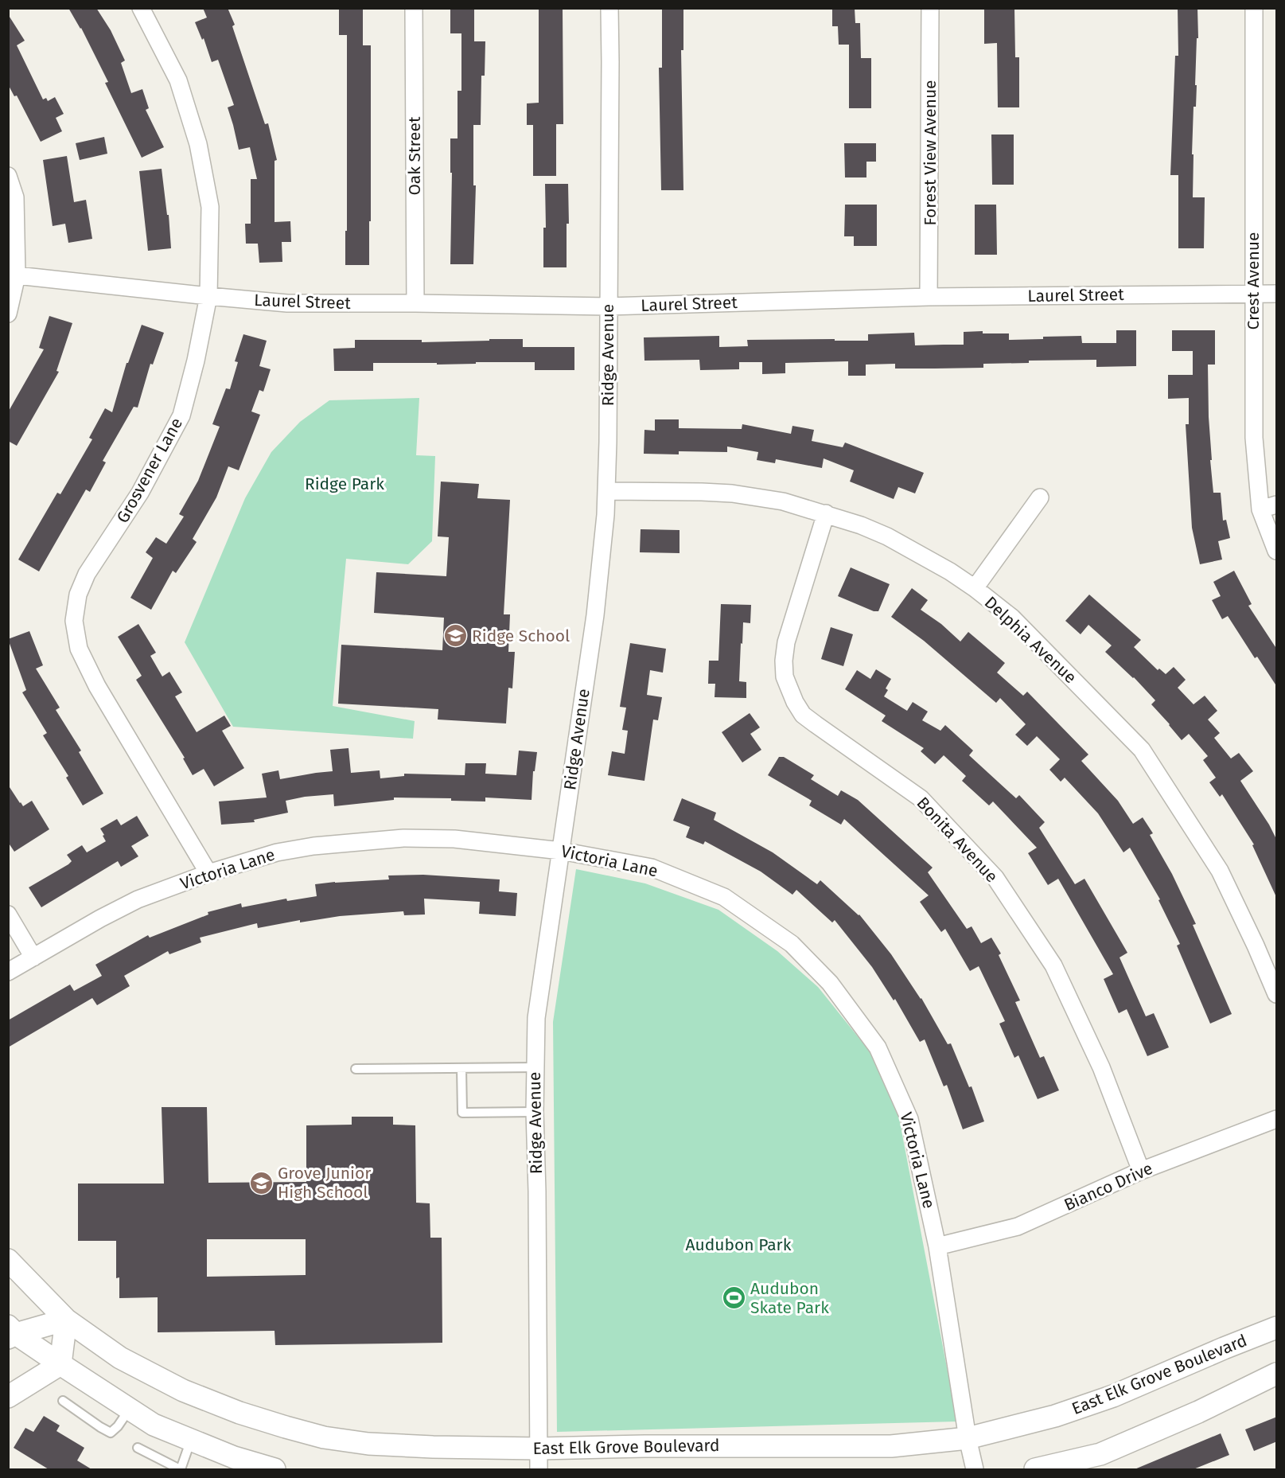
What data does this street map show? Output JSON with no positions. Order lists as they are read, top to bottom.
{
  "streets": {
    "street": [
      "Forest View Avenue",
      "Oak Street",
      "Crest Avenue",
      "Laurel Street",
      "Ridge Avenue",
      "Grosvener Lane",
      "Delphia Avenue",
      "Bonita Avenue",
      "Victoria Lane",
      "Bianco Drive",
      "East Elk Grove Boulevard"
    ]
  },
  "crossings": [
    ["Forest View Avenue", "Laurel Street"],
    ["Oak Street", "Laurel Street"],
    ["Crest Avenue", "Laurel Street"],
    ["Laurel Street", "Ridge Avenue"],
    ["Laurel Street", "Grosvener Lane"],
    ["Ridge Avenue", "Delphia Avenue"],
    ["Ridge Avenue", "Victoria Lane"],
    ["Ridge Avenue", "East Elk Grove Boulevard"],
    ["Grosvener Lane", "Victoria Lane"],
    ["Delphia Avenue", "Bonita Avenue"],
    ["Bonita Avenue", "Bianco Drive"],
    ["Victoria Lane", "Bianco Drive"],
    ["Victoria Lane", "East Elk Grove Boulevard"]
  ],
  "parks": ["Ridge Park", "Audubon Park"],
  "places": {
    "school or university": ["Ridge School", "Grove Junior High School"],
    "sports": ["Audubon Skate Park"]
  }
}
